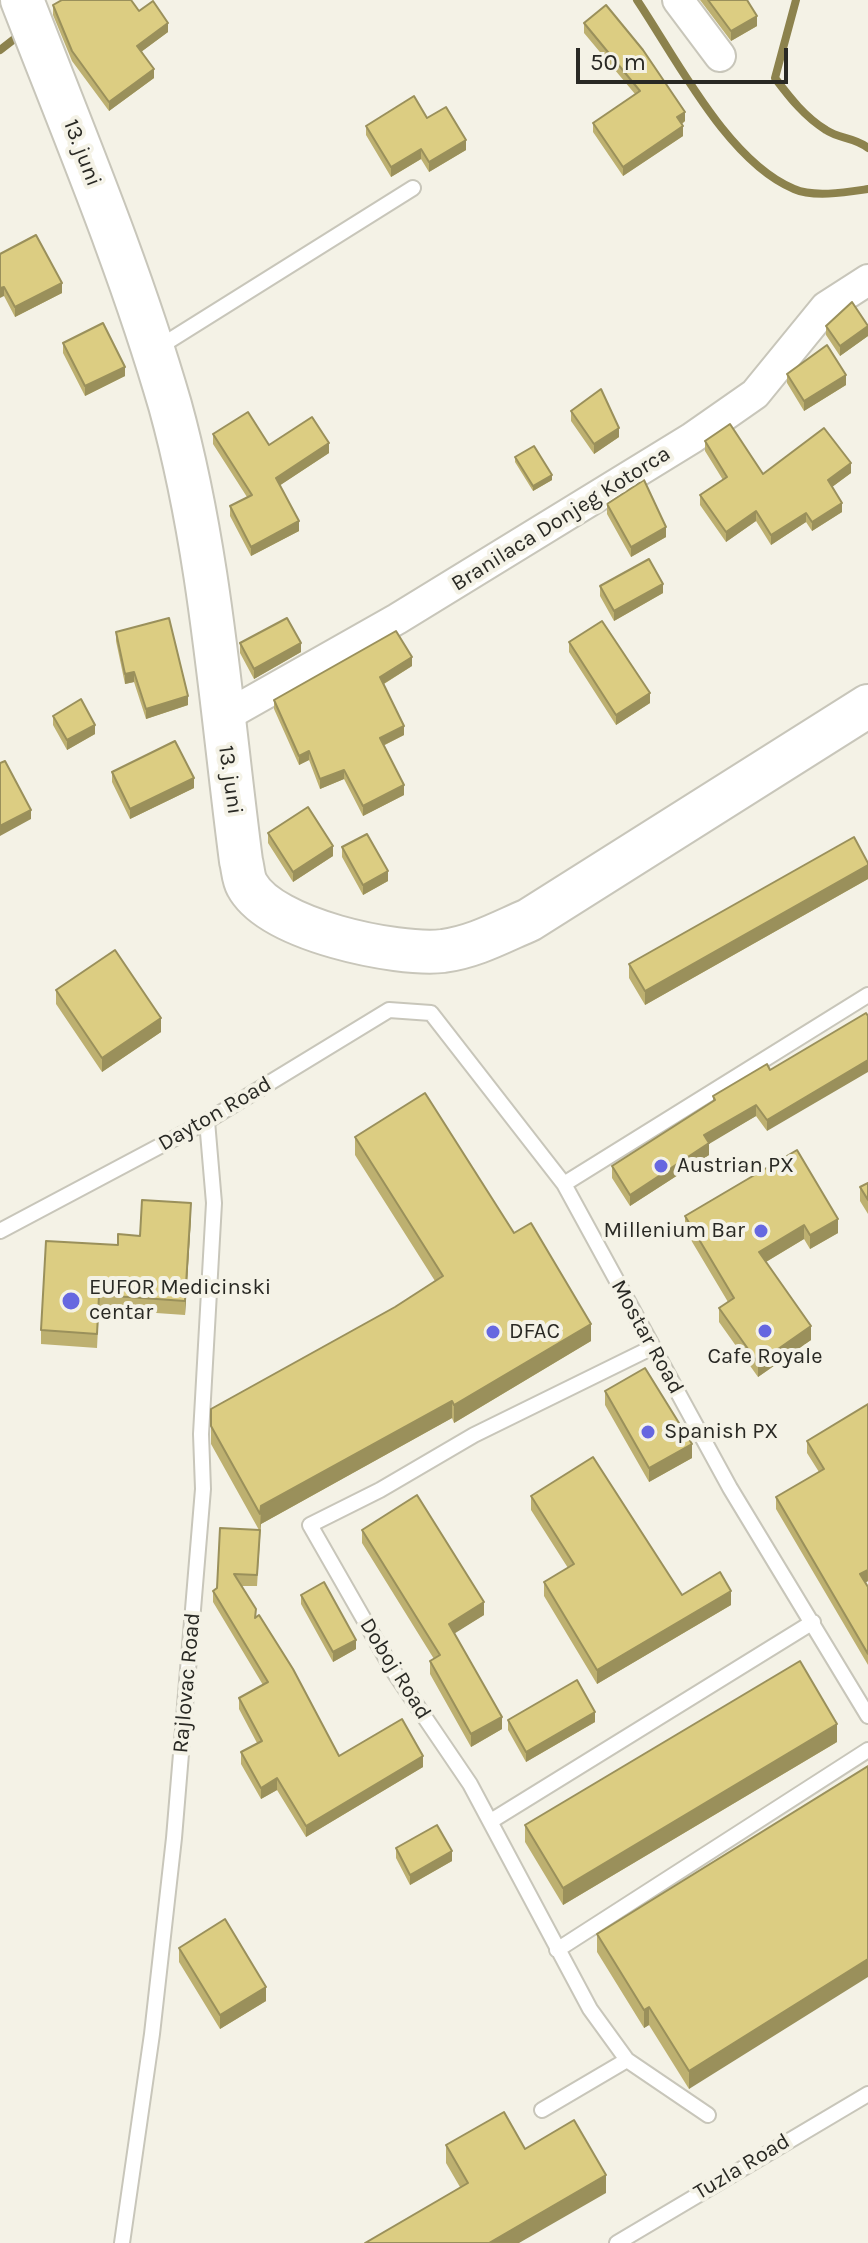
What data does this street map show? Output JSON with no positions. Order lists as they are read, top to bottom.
{
  "streets": {
    "street": ["13. juni", "Branilaca Donjeg Kotorca"],
    "lane": [
      "Dayton Road",
      "Mostar Road",
      "Doboj Road",
      "Rajlovac Road",
      "Tuzla Road"
    ]
  },
  "crossings": [
    ["13. juni", "Branilaca Donjeg Kotorca"],
    ["Dayton Road", "Mostar Road"],
    ["Dayton Road", "Rajlovac Road"],
    ["Mostar Road", "Doboj Road"]
  ],
  "places": [
    "Austrian PX",
    "Millenium Bar",
    "EUFOR Medicinski centar",
    "Cafe Royale",
    "DFAC",
    "Spanish PX"
  ],
  "scale_bar": "50 m"
}
